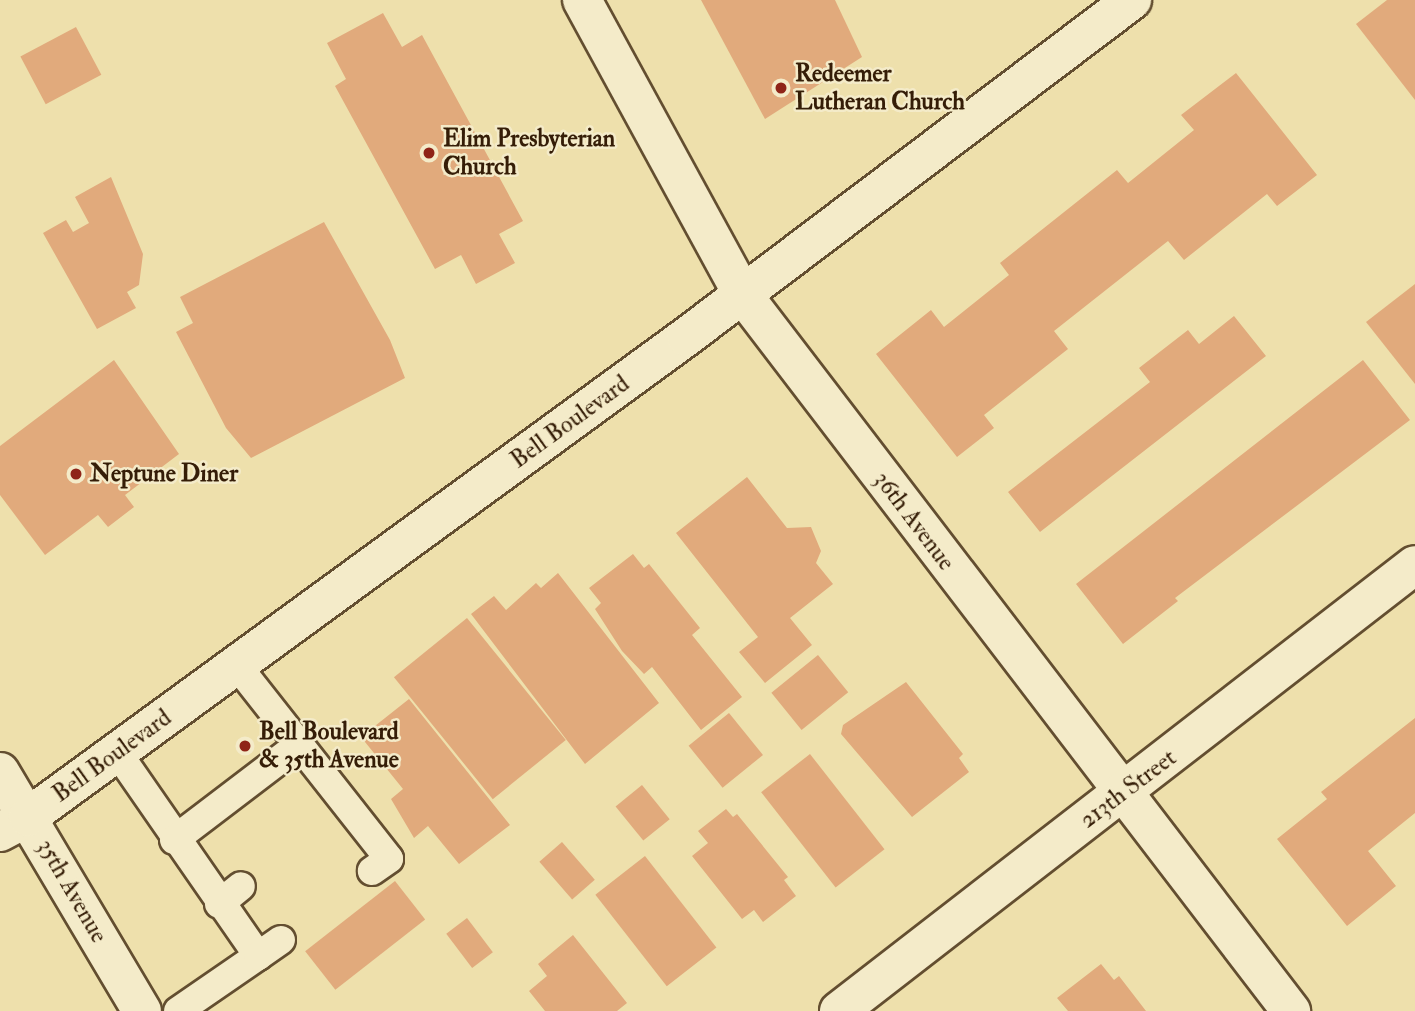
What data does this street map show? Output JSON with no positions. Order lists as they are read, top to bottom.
{
  "streets": {
    "street": [
      "Bell Boulevard",
      "36th Avenue",
      "213th Street",
      "35th Avenue"
    ]
  },
  "crossings": [
    ["Bell Boulevard", "36th Avenue"],
    ["Bell Boulevard", "35th Avenue"],
    ["36th Avenue", "213th Street"]
  ],
  "places": [
    "Redeemer Lutheran Church",
    "Elim Presbyterian Church",
    "Neptune Diner",
    "Bell Boulevard & 35th Avenue"
  ]
}
